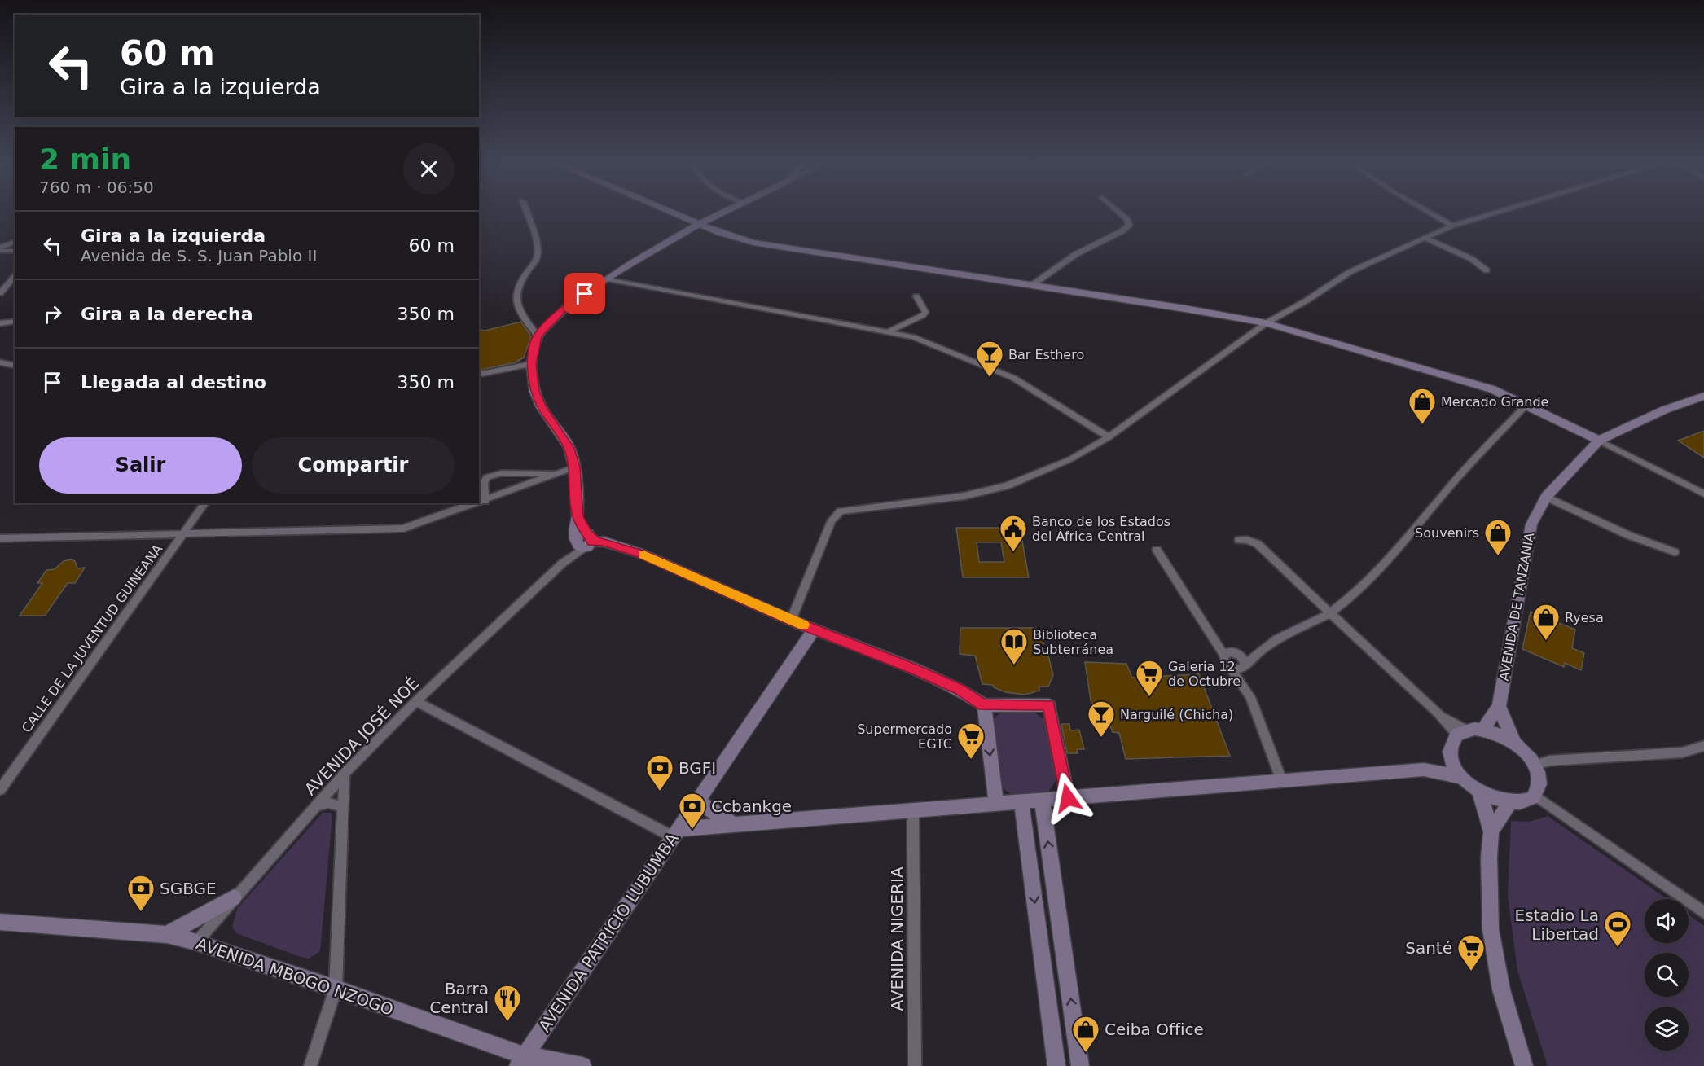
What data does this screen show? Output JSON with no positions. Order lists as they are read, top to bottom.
{
  "streets": {
    "main road": ["AVENIDA DE TANZANIA", "AVENIDA PATRICIO LUBUMBA", "AVENIDA MBOGO NZOGO"],
    "street": ["CALLE DE LA JUVENTUD GUINEANA", "AVENIDA JOSÉ NOÉ", "AVENIDA NIGERIA"]
  },
  "crossings": [
    ["AVENIDA JOSÉ NOÉ", "AVENIDA MBOGO NZOGO"],
    ["AVENIDA PATRICIO LUBUMBA", "AVENIDA MBOGO NZOGO"]
  ],
  "places": {
    "bar": ["Bar Esthero", "Narguilé (Chicha)"],
    "shop": [
      "Mercado Grande",
      "Souvenirs",
      "Ryesa",
      "Ceiba Office"
    ],
    "public building": ["Banco de los Estados del África Central"],
    "library": ["Biblioteca Subterránea"],
    "supermarket": ["Galeria 12 de Octubre", "Supermercado EGTC", "Santé"],
    "bank": ["BGFI", "Ccbankge", "SGBGE"],
    "sports": ["Estadio La Libertad"],
    "restaurant": ["Barra Central"]
  },
  "page": {
    "turn": ["60 m", "Gira a la izquierda"],
    "heading": ["2 min", "760 m · 06:50"],
    "list": [
      {
        "name": "Gira a la izquierda",
        "note": "Avenida de S. S. Juan Pablo II",
        "value": "60 m"
      },
      {
        "name": "Gira a la derecha",
        "value": "350 m"
      },
      {
        "name": "Llegada al destino",
        "value": "350 m"
      }
    ],
    "buttons": ["Salir", "Compartir"]
  }
}
